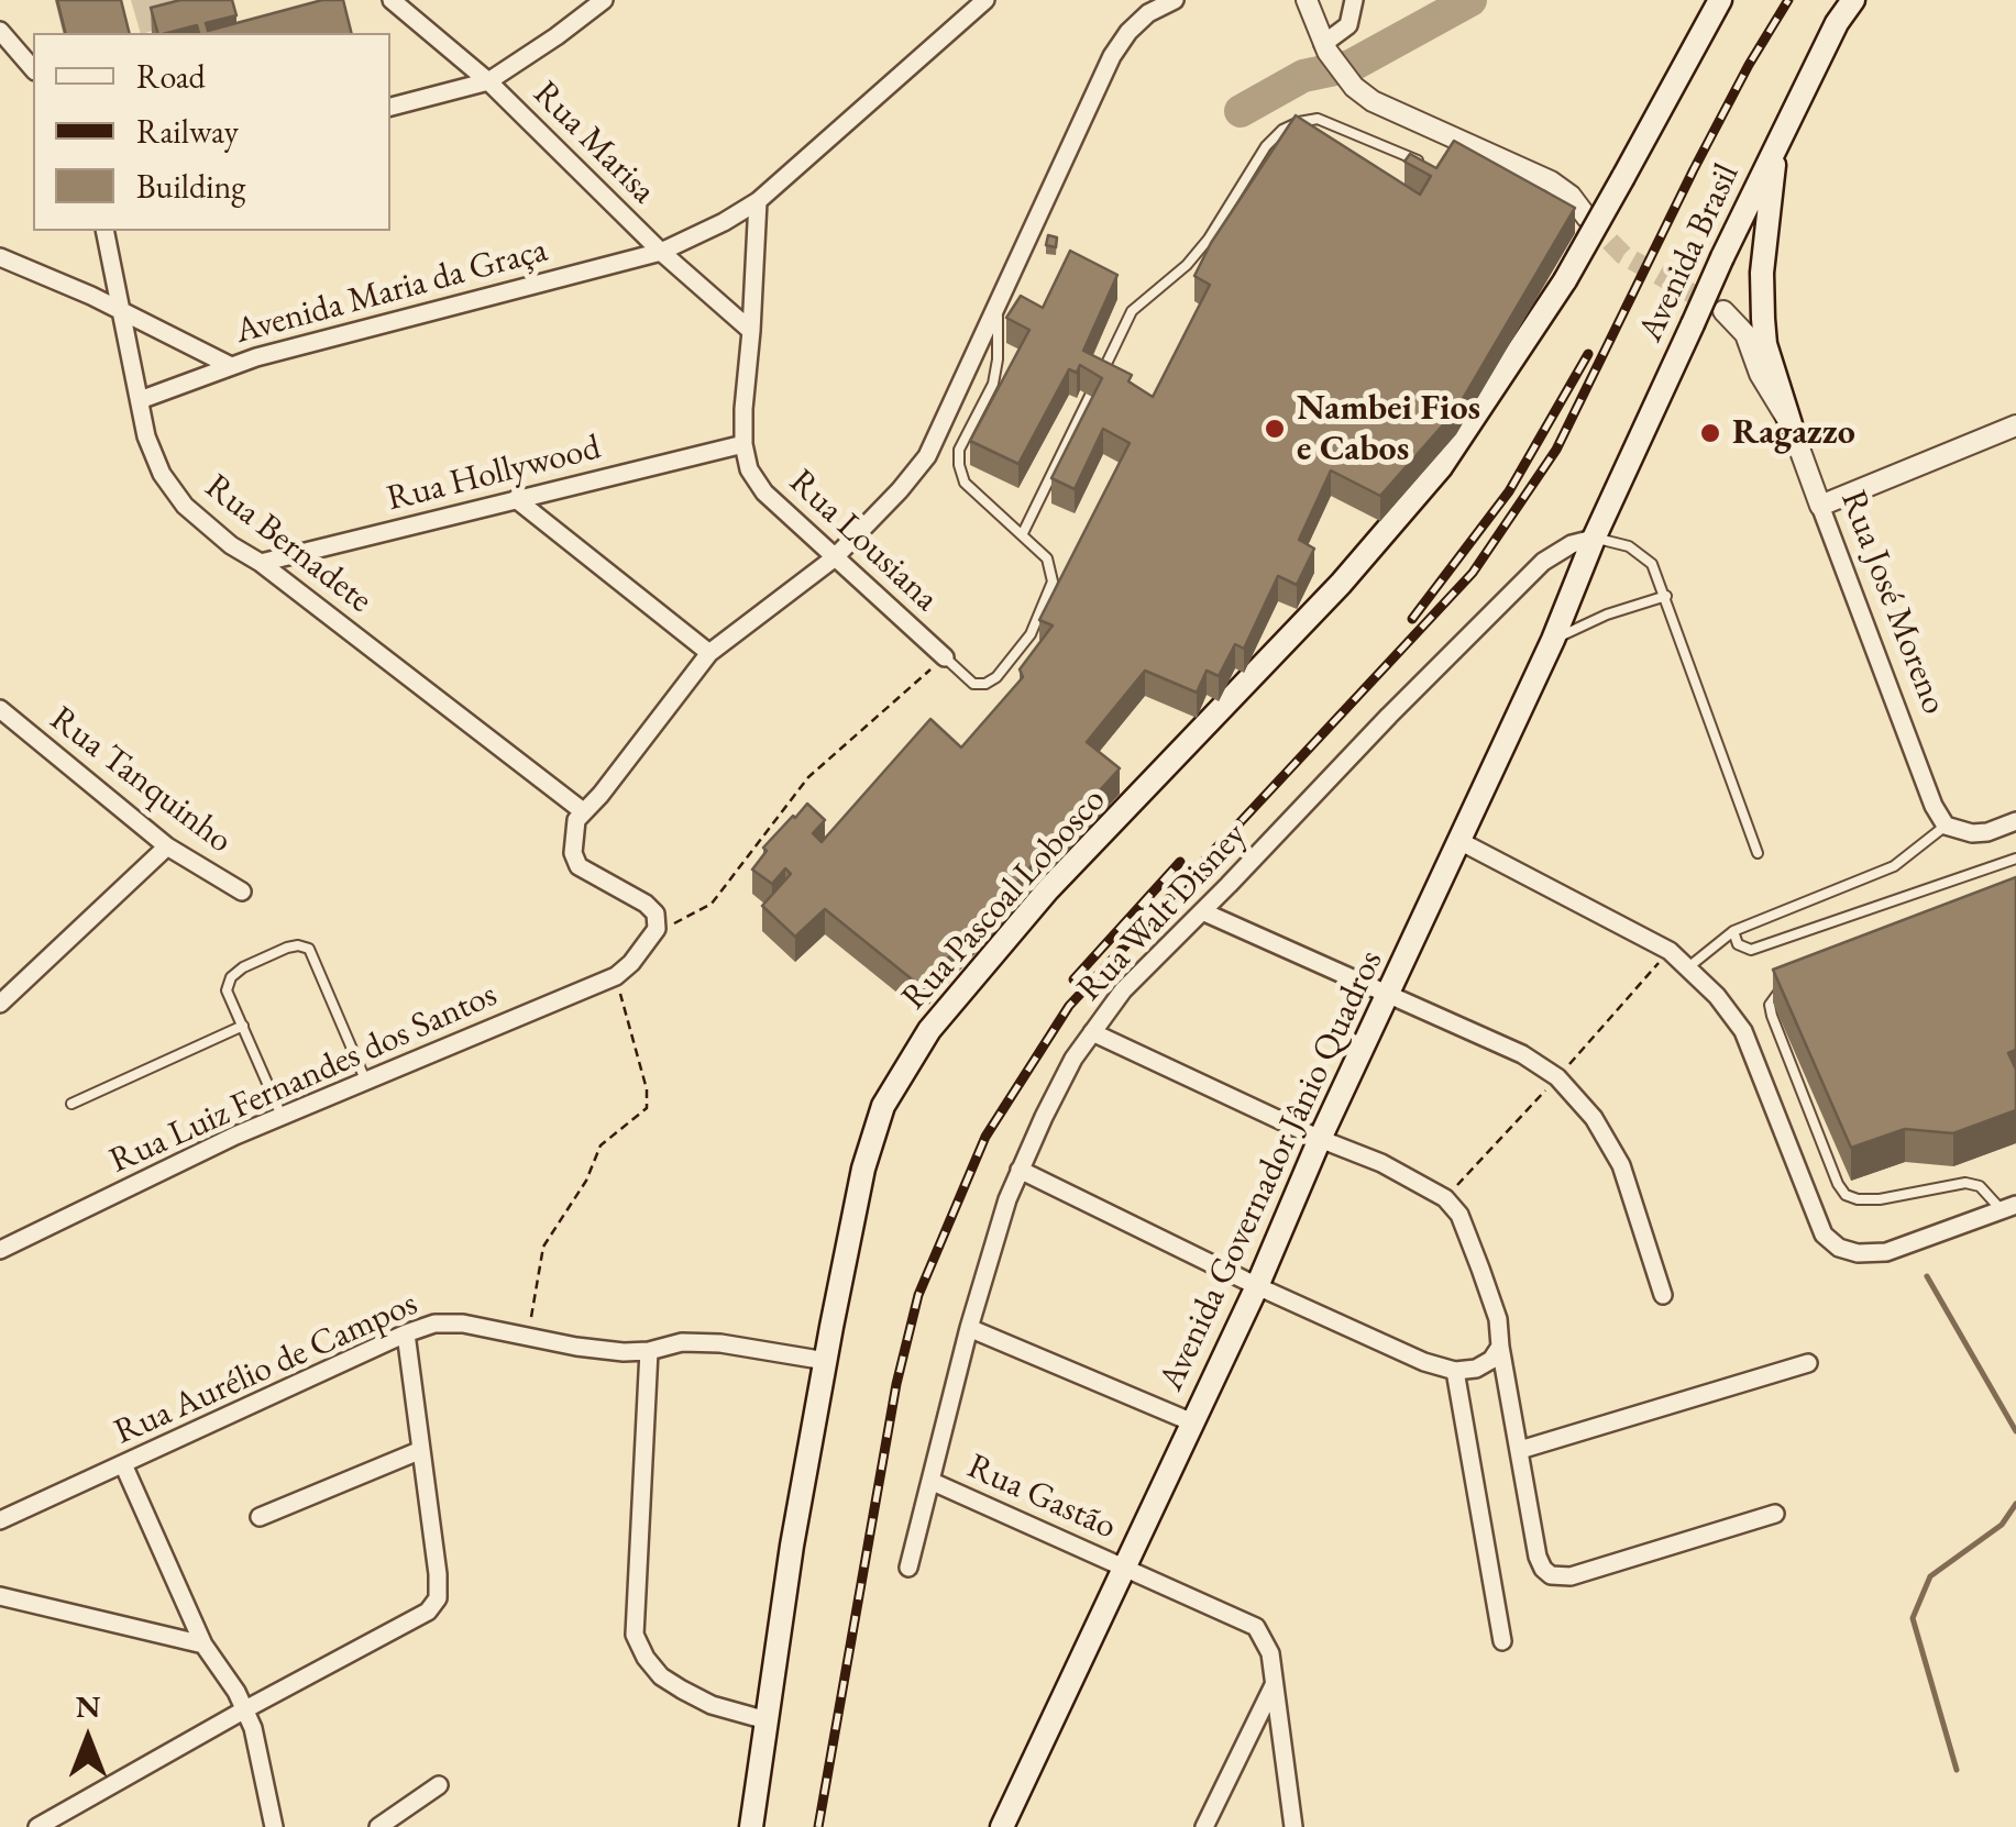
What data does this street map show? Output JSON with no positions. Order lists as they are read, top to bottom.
{
  "streets": {
    "main road": ["Avenida Brasil", "Rua Pascoal Lobosco", "Avenida Governador Jânio Quadros"],
    "street": [
      "Rua Marisa",
      "Avenida Maria da Graça",
      "Rua Hollywood",
      "Rua Lousiana",
      "Rua Bernadete",
      "Rua José Moreno",
      "Rua Tanquinho",
      "Rua Walt Disney",
      "Rua Luiz Fernandes dos Santos",
      "Rua Aurélio de Campos",
      "Rua Gastão"
    ]
  },
  "crossings": [
    ["Rua Marisa", "Avenida Maria da Graça"],
    ["Rua Marisa", "Rua Lousiana"],
    ["Avenida Brasil", "Rua Walt Disney"],
    ["Avenida Brasil", "Avenida Governador Jânio Quadros"],
    ["Avenida Maria da Graça", "Rua Lousiana"],
    ["Avenida Maria da Graça", "Rua Bernadete"],
    ["Rua Hollywood", "Rua Lousiana"],
    ["Rua Hollywood", "Rua Bernadete"],
    ["Rua Pascoal Lobosco", "Rua Aurélio de Campos"],
    ["Rua Walt Disney", "Avenida Governador Jânio Quadros"],
    ["Rua Walt Disney", "Rua Gastão"],
    ["Avenida Governador Jânio Quadros", "Rua Gastão"]
  ],
  "places": ["Nambei Fios e Cabos", "Ragazzo"],
  "legend": ["Road", "Railway", "Building"],
  "north": "top"
}
